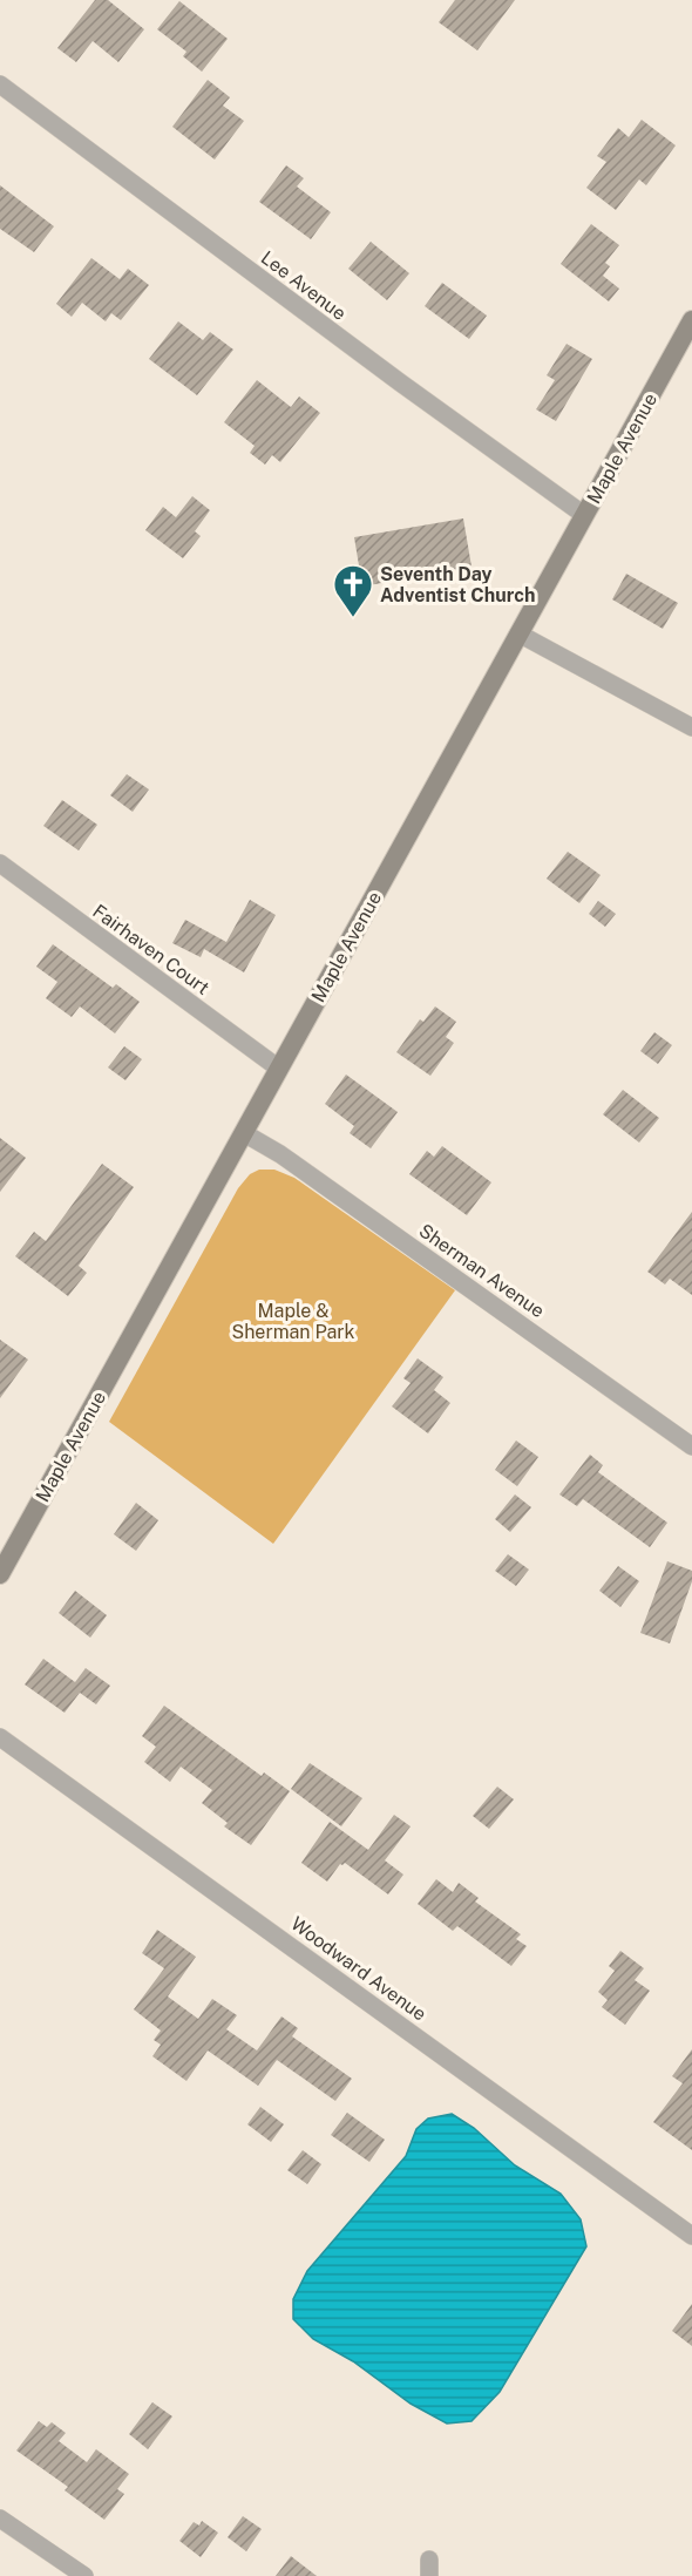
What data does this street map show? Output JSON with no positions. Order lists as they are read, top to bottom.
{
  "streets": {
    "main road": ["Maple Avenue"],
    "street": [
      "Lee Avenue",
      "Fairhaven Court",
      "Sherman Avenue",
      "Woodward Avenue"
    ]
  },
  "crossings": [
    ["Lee Avenue", "Maple Avenue"],
    ["Maple Avenue", "Fairhaven Court"],
    ["Maple Avenue", "Sherman Avenue"]
  ],
  "parks": ["Maple & Sherman Park"],
  "places": {
    "church": ["Seventh Day Adventist Church"]
  }
}
